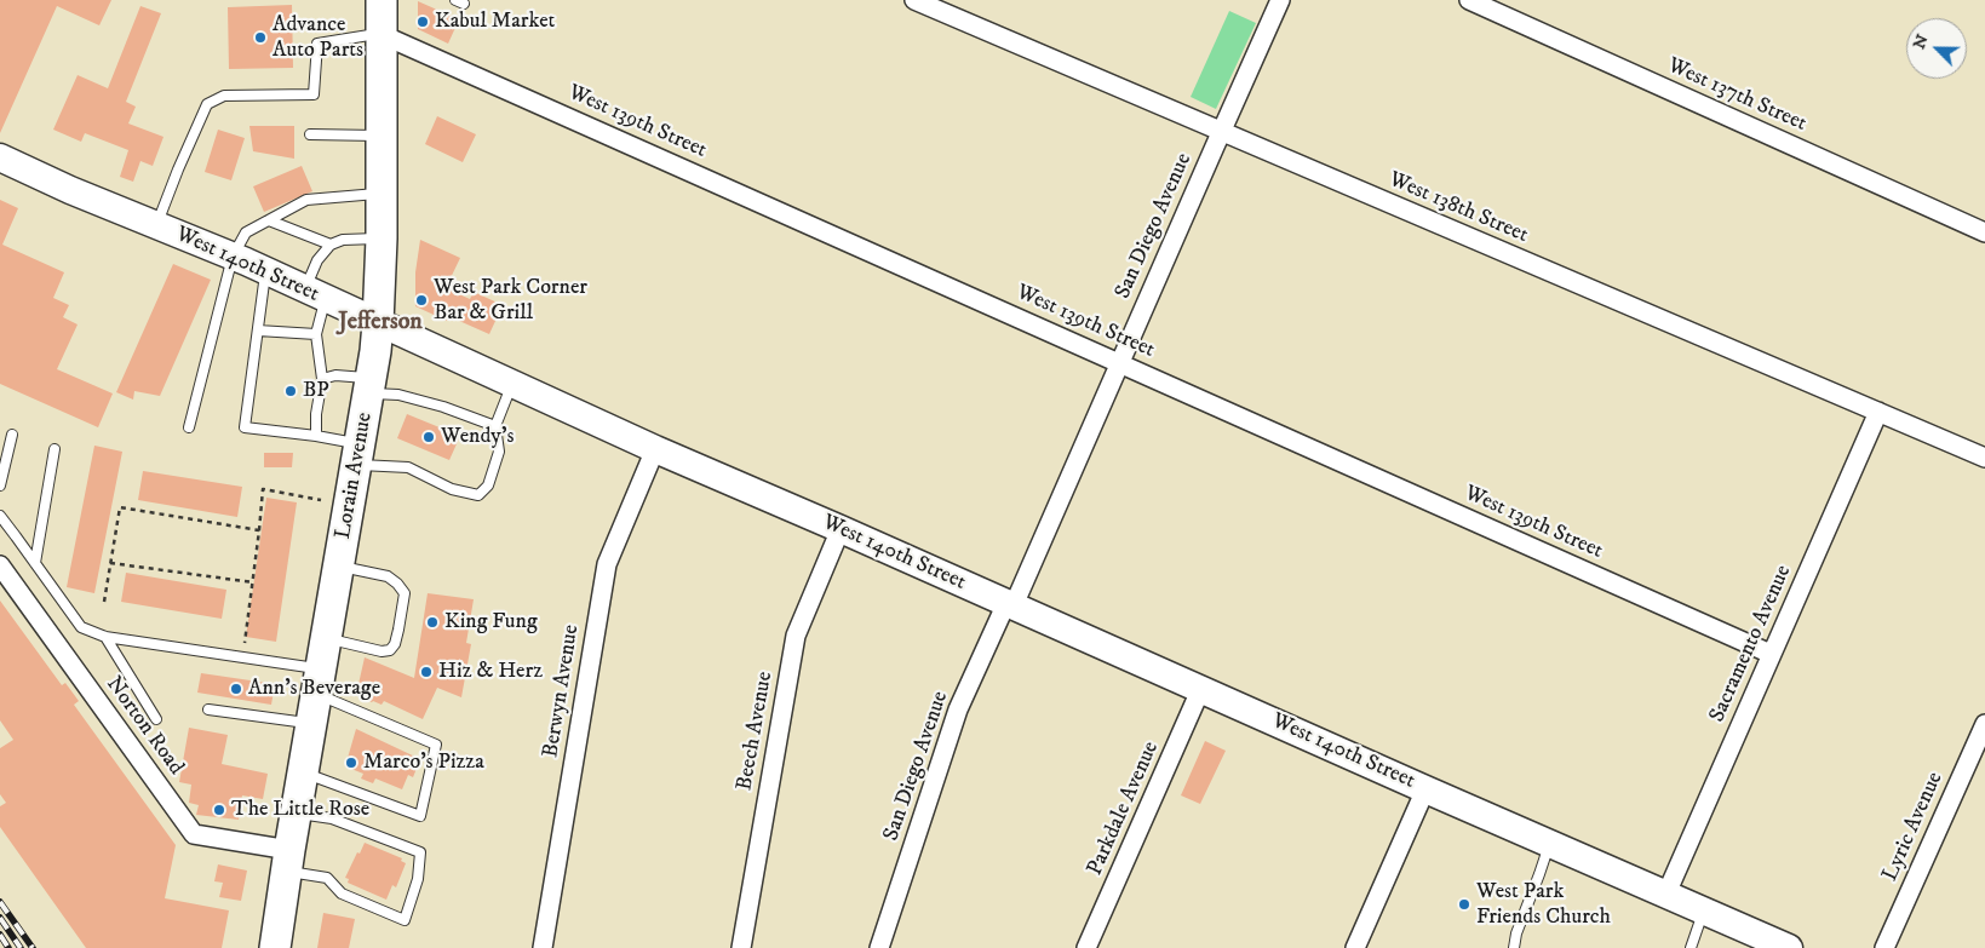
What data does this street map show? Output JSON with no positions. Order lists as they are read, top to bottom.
{
  "streets": {
    "main road": ["Lorain Avenue"],
    "street": [
      "West 137th Street",
      "West 139th Street",
      "West 138th Street",
      "San Diego Avenue",
      "West 140th Street",
      "Sacramento Avenue",
      "Berwyn Avenue",
      "Norton Road",
      "Beech Avenue",
      "Parkdale Avenue",
      "Lyric Avenue"
    ]
  },
  "crossings": [
    ["West 139th Street", "San Diego Avenue"],
    ["West 139th Street", "Lorain Avenue"],
    ["West 139th Street", "Sacramento Avenue"],
    ["West 138th Street", "San Diego Avenue"],
    ["West 138th Street", "Sacramento Avenue"],
    ["San Diego Avenue", "West 140th Street"],
    ["West 140th Street", "Lorain Avenue"],
    ["West 140th Street", "Sacramento Avenue"],
    ["West 140th Street", "Berwyn Avenue"],
    ["West 140th Street", "Beech Avenue"],
    ["West 140th Street", "Parkdale Avenue"],
    ["Lorain Avenue", "Norton Road"]
  ],
  "districts": ["Jefferson"],
  "places": [
    "Kabul Market",
    "Advance Auto Parts",
    "West Park Corner Bar & Grill",
    "BP",
    "Wendy's",
    "King Fung",
    "Hiz & Herz",
    "Ann's Beverage",
    "Marco's Pizza",
    "The Little Rose",
    "West Park Friends Church"
  ],
  "north": "top left"
}
